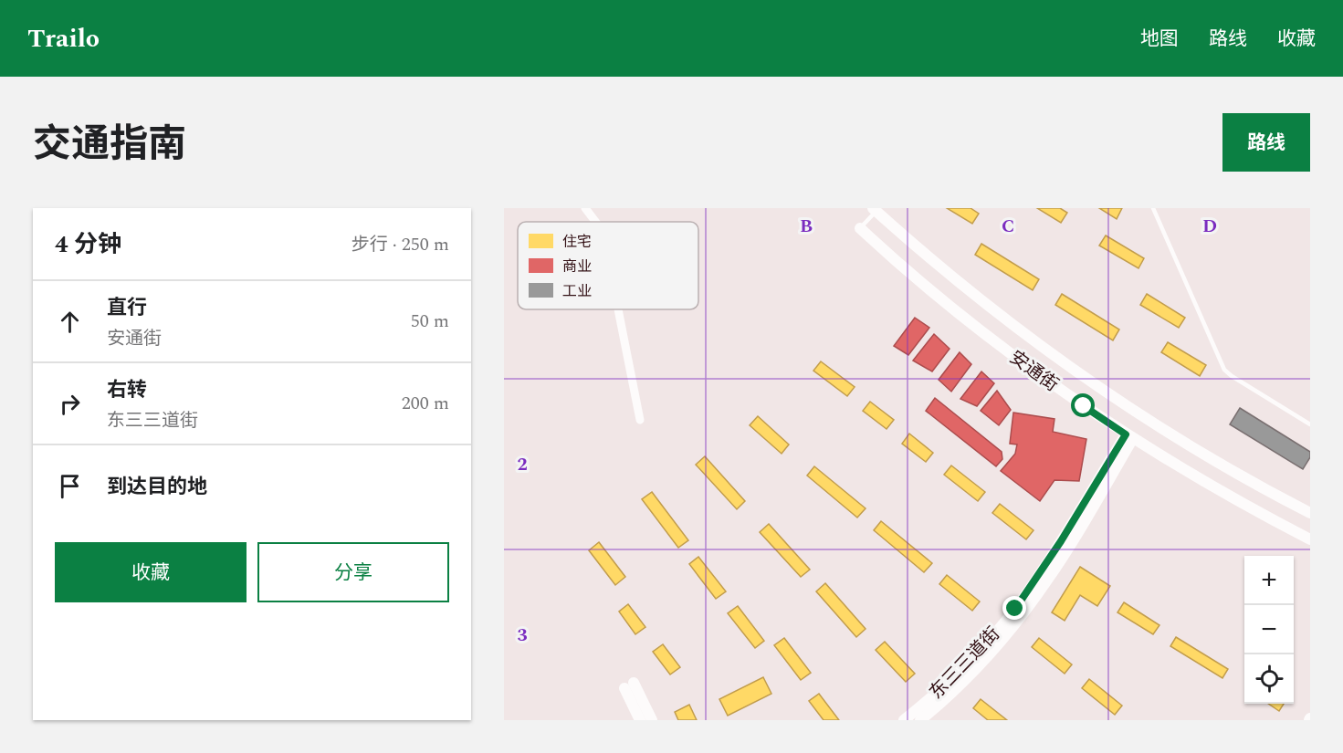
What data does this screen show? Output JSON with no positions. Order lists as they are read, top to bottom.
{
  "streets": {
    "main road": ["安通街", "东三三道街"]
  },
  "crossings": [
    ["安通街", "东三三道街"]
  ],
  "legend": ["住宅", "商业", "工业"],
  "page": {
    "header": "Trailo",
    "nav": ["地图", "路线", "收藏"],
    "title": "交通指南",
    "buttons": [
      "路线",
      ["收藏", "分享"]
    ],
    "heading": ["4 分钟", "步行 · 250 m"],
    "list": [
      ["直行", "安通街", "50 m"],
      ["右转", "东三三道街", "200 m"],
      "到达目的地"
    ],
    "map_buttons": ["+", "−"]
  },
  "grid": {
    "columns": ["B", "C", "D"],
    "rows": ["2", "3"]
  }
}
